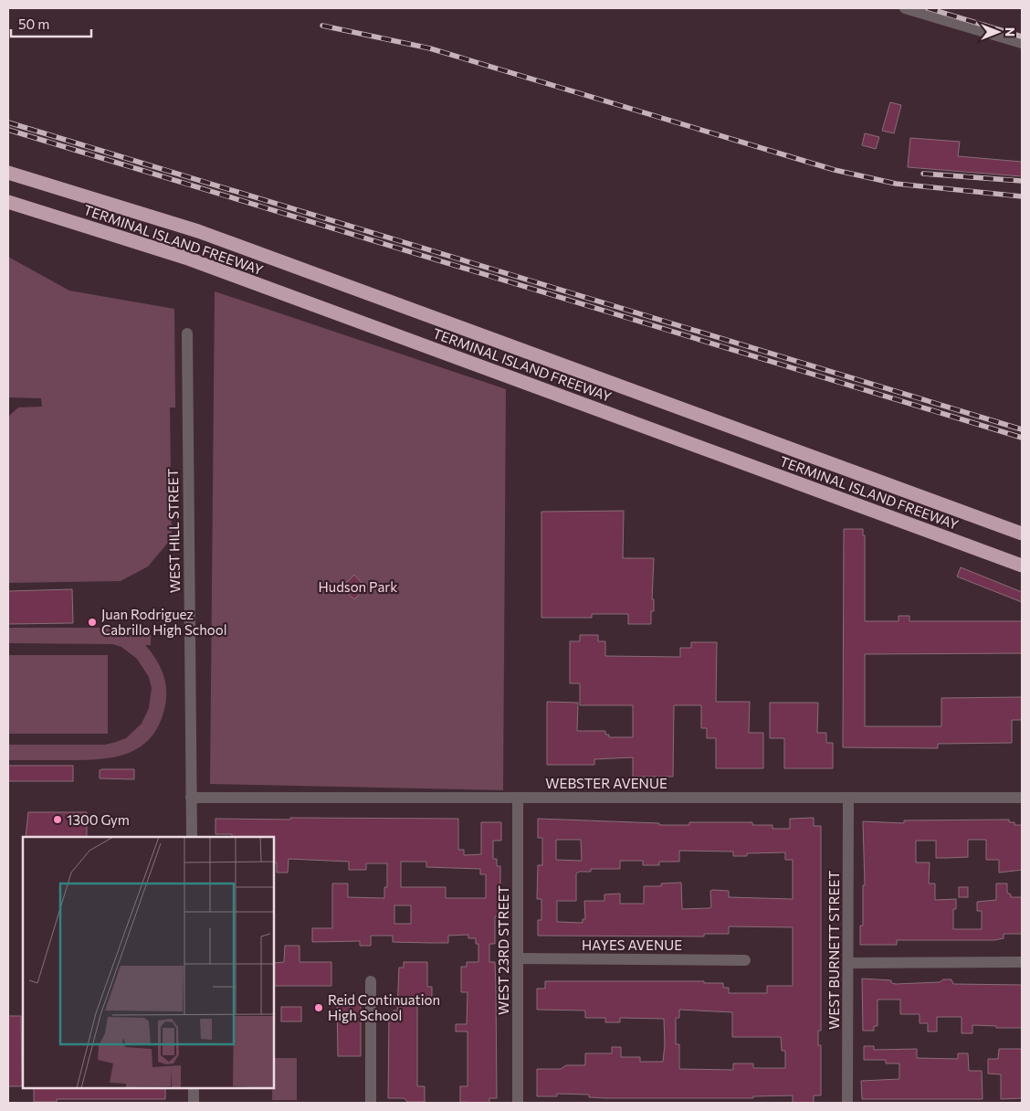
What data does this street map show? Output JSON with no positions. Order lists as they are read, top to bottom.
{
  "streets": {
    "highway": ["TERMINAL ISLAND FREEWAY"],
    "street": [
      "WEST HILL STREET",
      "WEBSTER AVENUE",
      "HAYES AVENUE",
      "WEST 23RD STREET",
      "WEST BURNETT STREET"
    ]
  },
  "crossings": [
    ["WEST HILL STREET", "WEBSTER AVENUE"],
    ["WEBSTER AVENUE", "WEST 23RD STREET"],
    ["WEBSTER AVENUE", "WEST BURNETT STREET"],
    ["HAYES AVENUE", "WEST 23RD STREET"]
  ],
  "parks": ["Hudson Park"],
  "places": ["Juan Rodriguez Cabrillo High School", "1300 Gym", "Reid Continuation High School"],
  "scale_bar": "50 m",
  "north": "right"
}
